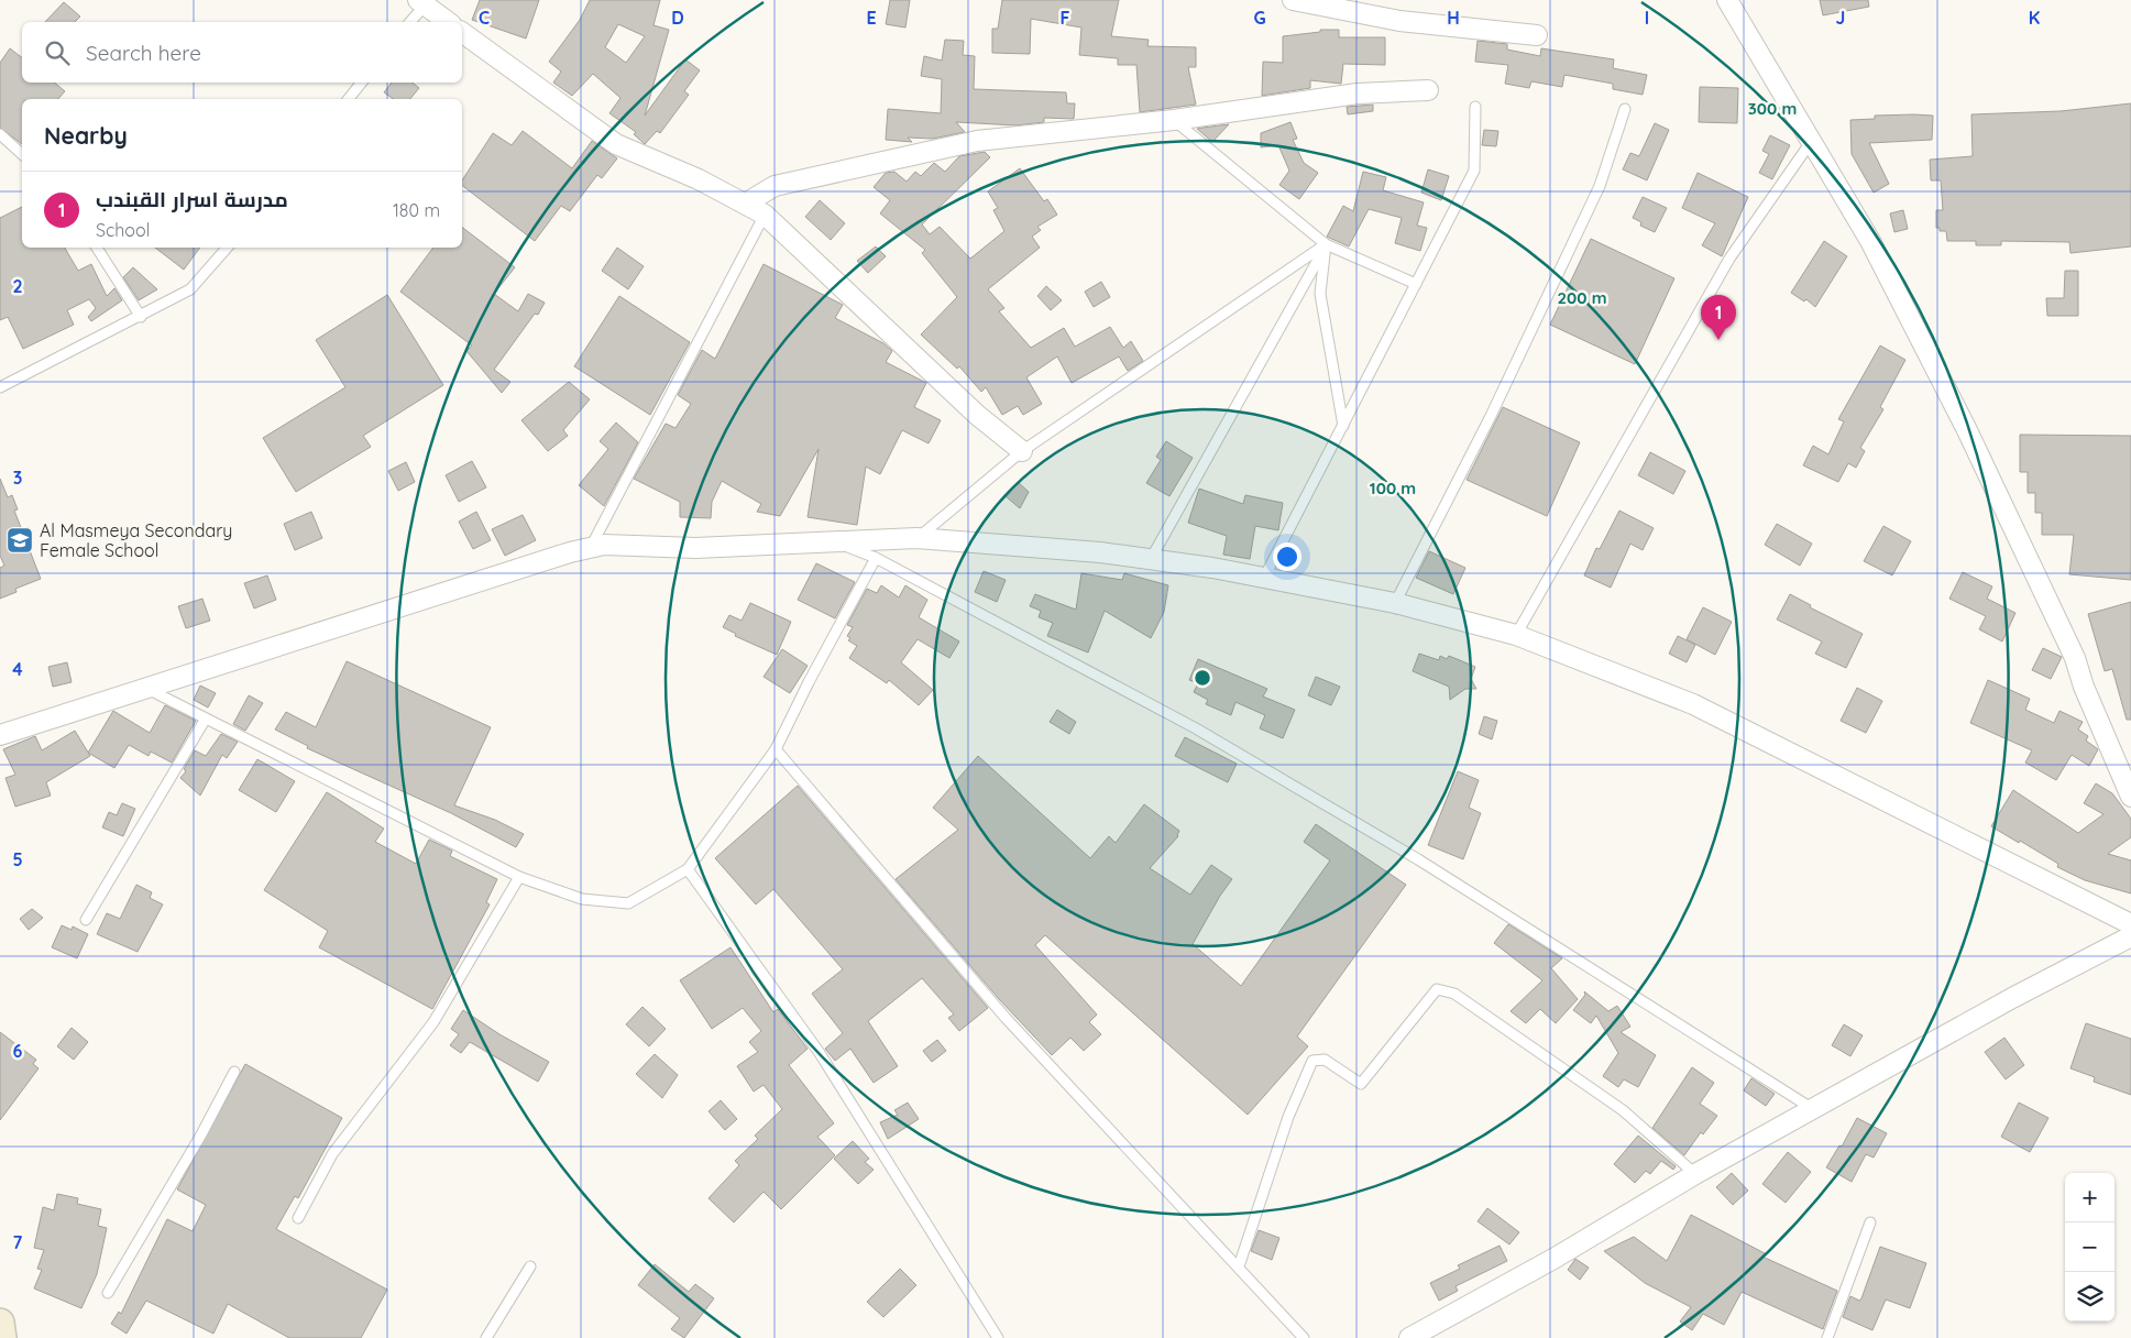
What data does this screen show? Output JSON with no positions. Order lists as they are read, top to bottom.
{
  "places": {
    "school or university": ["Al Masmeya Secondary Female School"]
  },
  "page": {
    "search": "Search here",
    "heading": "Nearby",
    "list": [
      {
        "mark": "1",
        "name": "مدرسة اسرار القبندب",
        "note": "School",
        "value": "180 m"
      }
    ],
    "pins": "1",
    "map_buttons": ["+", "−"]
  },
  "grid": {
    "columns": [
      "C",
      "D",
      "E",
      "F",
      "G",
      "H",
      "I",
      "J",
      "K"
    ],
    "rows": [
      "2",
      "3",
      "4",
      "5",
      "6",
      "7"
    ]
  },
  "rings": ["300 m", "200 m", "100 m"]
}
